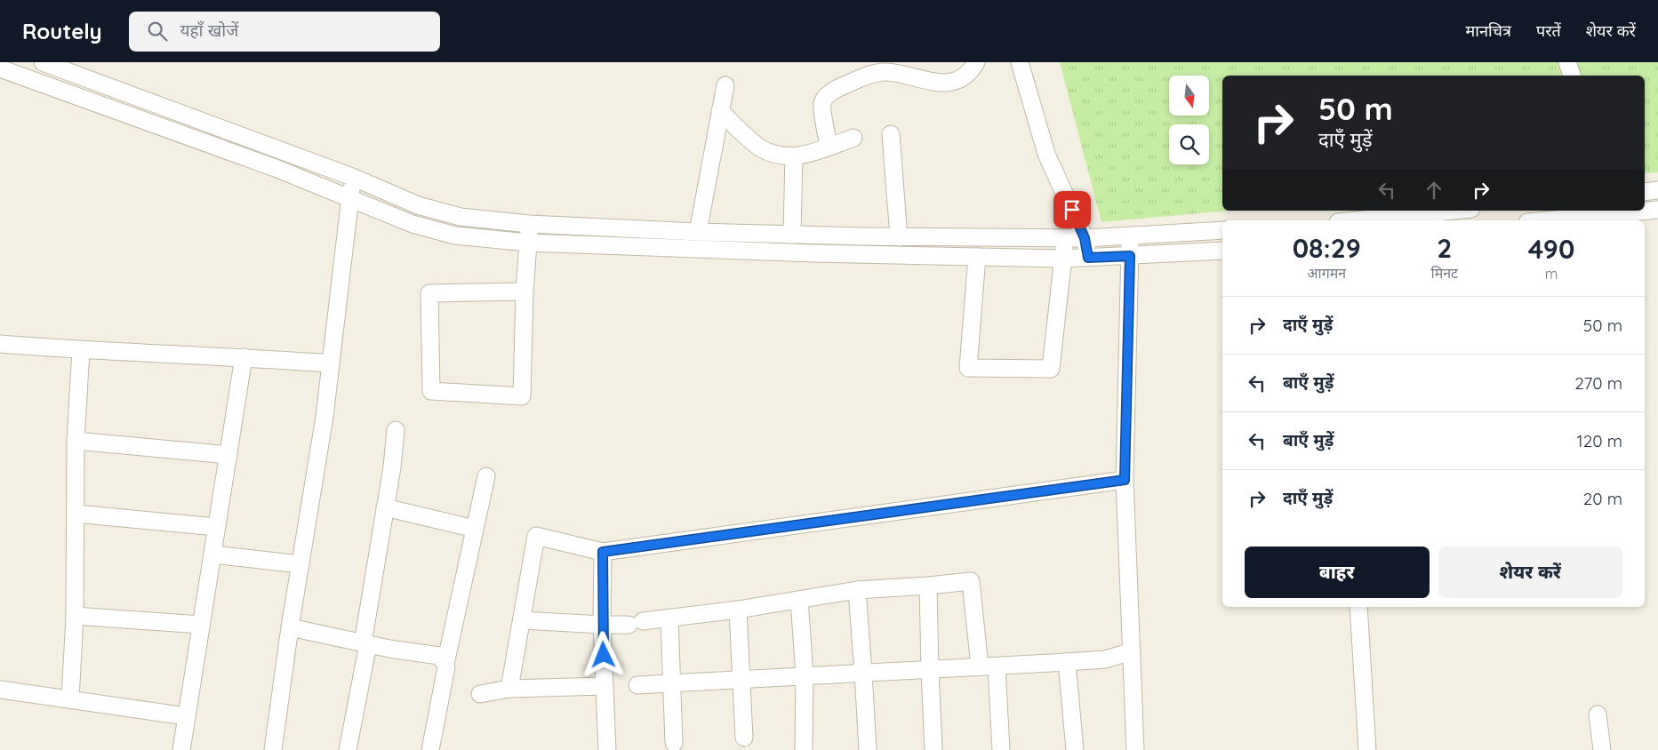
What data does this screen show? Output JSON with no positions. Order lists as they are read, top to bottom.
{
  "north": "bottom",
  "page": {
    "header": "Routely",
    "search": "यहाँ खोजें",
    "nav": ["मानचित्र", "परतें", "शेयर करें"],
    "turn": ["50 m", "दाएँ मुड़ें"],
    "eta": [
      "08:29",
      "आगमन",
      "2",
      "मिनट",
      "490",
      "m"
    ],
    "list": [
      {
        "name": "दाएँ मुड़ें",
        "value": "50 m"
      },
      {
        "name": "बाएँ मुड़ें",
        "value": "270 m"
      },
      {
        "name": "बाएँ मुड़ें",
        "value": "120 m"
      },
      {
        "name": "दाएँ मुड़ें",
        "value": "20 m"
      }
    ],
    "buttons": ["बाहर", "शेयर करें"]
  }
}
